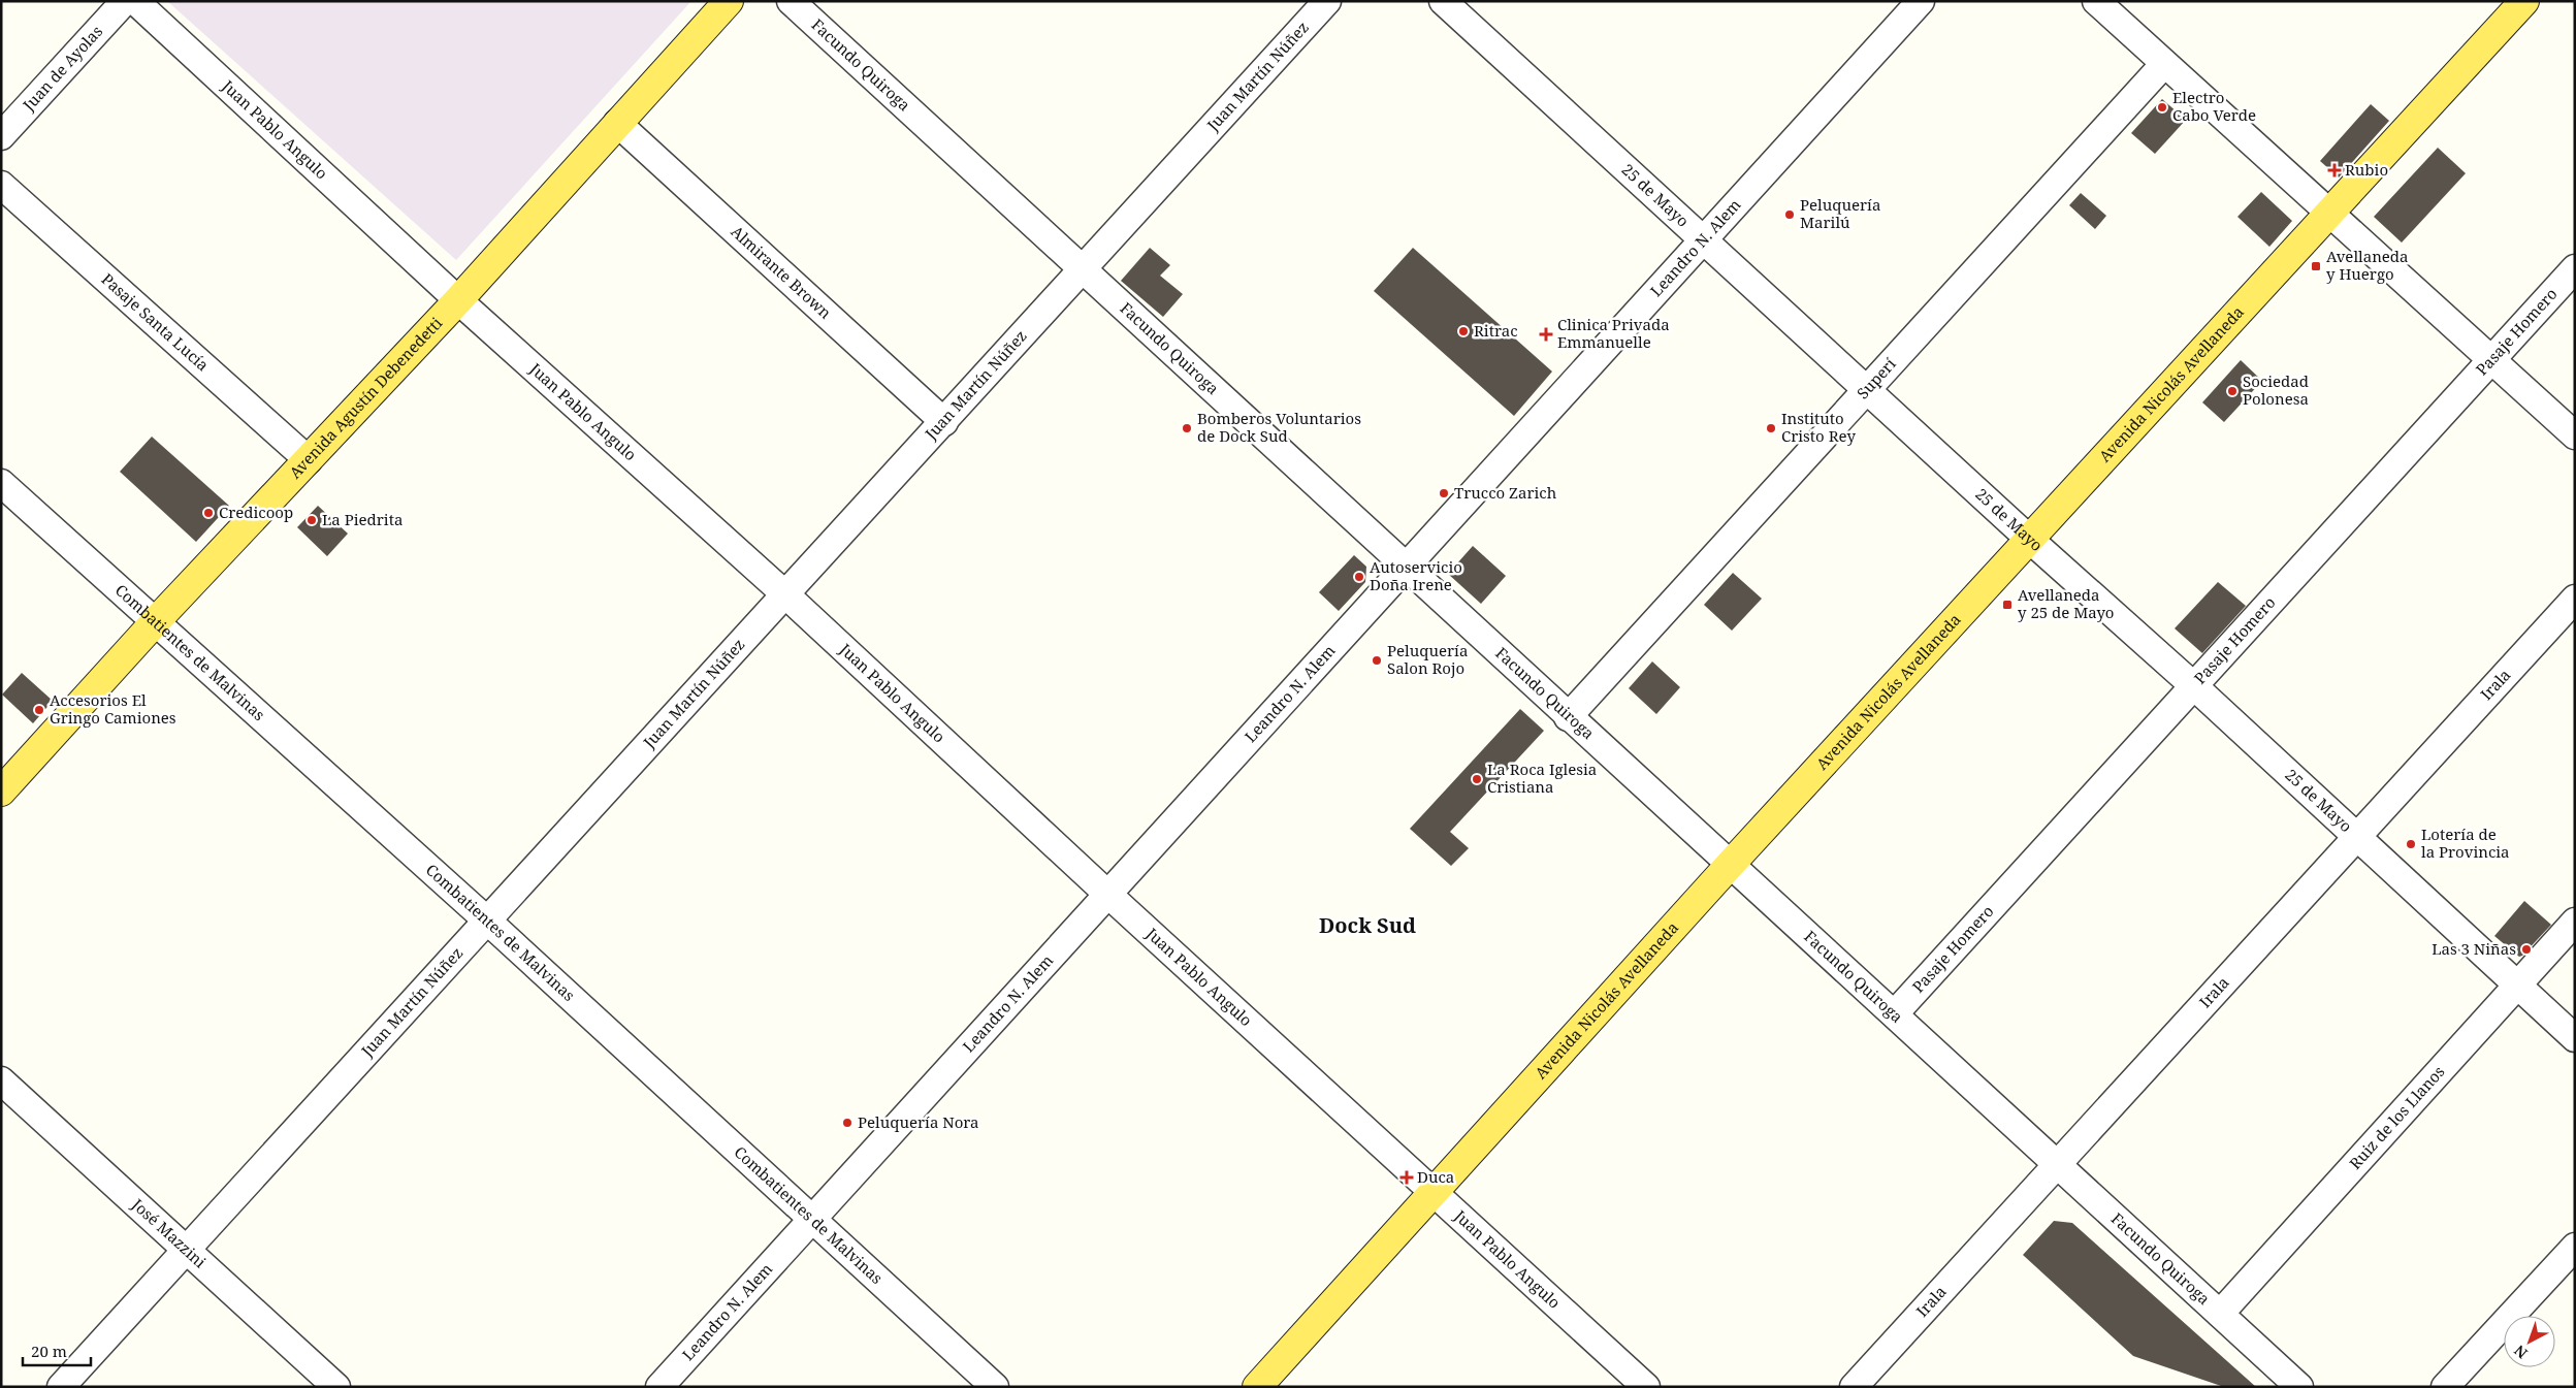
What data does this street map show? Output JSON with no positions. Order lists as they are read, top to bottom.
{
  "streets": {
    "main road": ["Avenida Nicolás Avellaneda", "Avenida Agustín Debenedetti"],
    "street": [
      "Facundo Quiroga",
      "Juan de Ayolas",
      "Juan Martín Núñez",
      "Juan Pablo Angulo",
      "25 de Mayo",
      "Leandro N. Alem",
      "Almirante Brown",
      "Pasaje Santa Lucía",
      "Pasaje Homero",
      "Superí",
      "Combatientes de Malvinas",
      "Irala",
      "Ruiz de los Llanos",
      "José Mazzini"
    ]
  },
  "crossings": [
    ["Facundo Quiroga", "Juan Martín Núñez"],
    ["Facundo Quiroga", "Leandro N. Alem"],
    ["Facundo Quiroga", "Pasaje Homero"],
    ["Facundo Quiroga", "Superí"],
    ["Facundo Quiroga", "Avenida Nicolás Avellaneda"],
    ["Facundo Quiroga", "Irala"],
    ["Facundo Quiroga", "Ruiz de los Llanos"],
    ["Juan Martín Núñez", "Juan Pablo Angulo"],
    ["Juan Martín Núñez", "Almirante Brown"],
    ["Juan Martín Núñez", "Combatientes de Malvinas"],
    ["Juan Martín Núñez", "José Mazzini"],
    ["Juan Pablo Angulo", "Leandro N. Alem"],
    ["Juan Pablo Angulo", "Avenida Nicolás Avellaneda"],
    ["Juan Pablo Angulo", "Avenida Agustín Debenedetti"],
    ["25 de Mayo", "Leandro N. Alem"],
    ["25 de Mayo", "Pasaje Homero"],
    ["25 de Mayo", "Superí"],
    ["25 de Mayo", "Avenida Nicolás Avellaneda"],
    ["25 de Mayo", "Irala"],
    ["25 de Mayo", "Ruiz de los Llanos"],
    ["Leandro N. Alem", "Combatientes de Malvinas"],
    ["Almirante Brown", "Avenida Agustín Debenedetti"],
    ["Pasaje Santa Lucía", "Avenida Agustín Debenedetti"],
    ["Avenida Agustín Debenedetti", "Combatientes de Malvinas"]
  ],
  "districts": ["Dock Sud"],
  "places": {
    "other": [
      "Electro Cabo Verde",
      "Peluquería Marilú",
      "Ritrac",
      "Sociedad Polonesa",
      "Bomberos Voluntarios de Dock Sud",
      "Instituto Cristo Rey",
      "Trucco Zarich",
      "Credicoop",
      "La Piedrita",
      "Autoservicio Doña Irene",
      "Peluquería Salon Rojo",
      "Accesorios El Gringo Camiones",
      "La Roca Iglesia Cristiana",
      "Lotería de la Provincia",
      "Las 3 Niñas",
      "Peluquería Nora"
    ],
    "health": ["Rubio", "Clinica Privada Emmanuelle", "Duca"],
    "transit": ["Avellaneda y Huergo", "Avellaneda y 25 de Mayo"]
  },
  "scale_bar": "20 m",
  "north": "bottom left"
}
